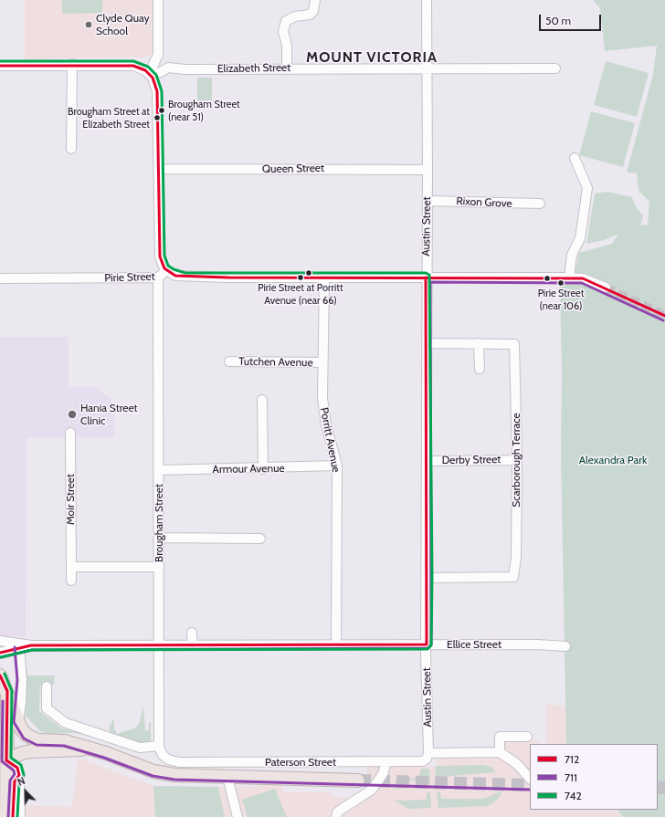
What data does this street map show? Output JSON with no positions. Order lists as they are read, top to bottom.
{
  "streets": {
    "highway": ["Paterson Street"],
    "street": [
      "Elizabeth Street",
      "Queen Street",
      "Rixon Grove",
      "Austin Street",
      "Pirie Street",
      "Tutchen Avenue",
      "Porritt Avenue",
      "Derby Street",
      "Scarborough Terrace",
      "Armour Avenue",
      "Moir Street",
      "Brougham Street",
      "Ellice Street"
    ]
  },
  "crossings": [
    ["Elizabeth Street", "Austin Street"],
    ["Queen Street", "Austin Street"],
    ["Rixon Grove", "Austin Street"],
    ["Austin Street", "Pirie Street"],
    ["Austin Street", "Derby Street"],
    ["Austin Street", "Scarborough Terrace"],
    ["Austin Street", "Ellice Street"],
    ["Austin Street", "Paterson Street"],
    ["Pirie Street", "Porritt Avenue"],
    ["Pirie Street", "Brougham Street"],
    ["Tutchen Avenue", "Porritt Avenue"],
    ["Porritt Avenue", "Armour Avenue"],
    ["Porritt Avenue", "Ellice Street"],
    ["Derby Street", "Scarborough Terrace"],
    ["Armour Avenue", "Brougham Street"],
    ["Brougham Street", "Ellice Street"],
    ["Brougham Street", "Paterson Street"]
  ],
  "districts": ["MOUNT VICTORIA"],
  "parks": ["Alexandra Park"],
  "places": [
    "Clyde Quay School",
    "Brougham Street (near 51)",
    "Brougham Street at Elizabeth Street",
    "Pirie Street at Porritt Avenue (near 66)",
    "Pirie Street (near 106)",
    "Hania Street Clinic"
  ],
  "lines": ["transit line 742", "transit line 712", "transit line 711"],
  "legend": ["712", "711", "742"],
  "scale_bar": "50 m",
  "north": "top left"
}
